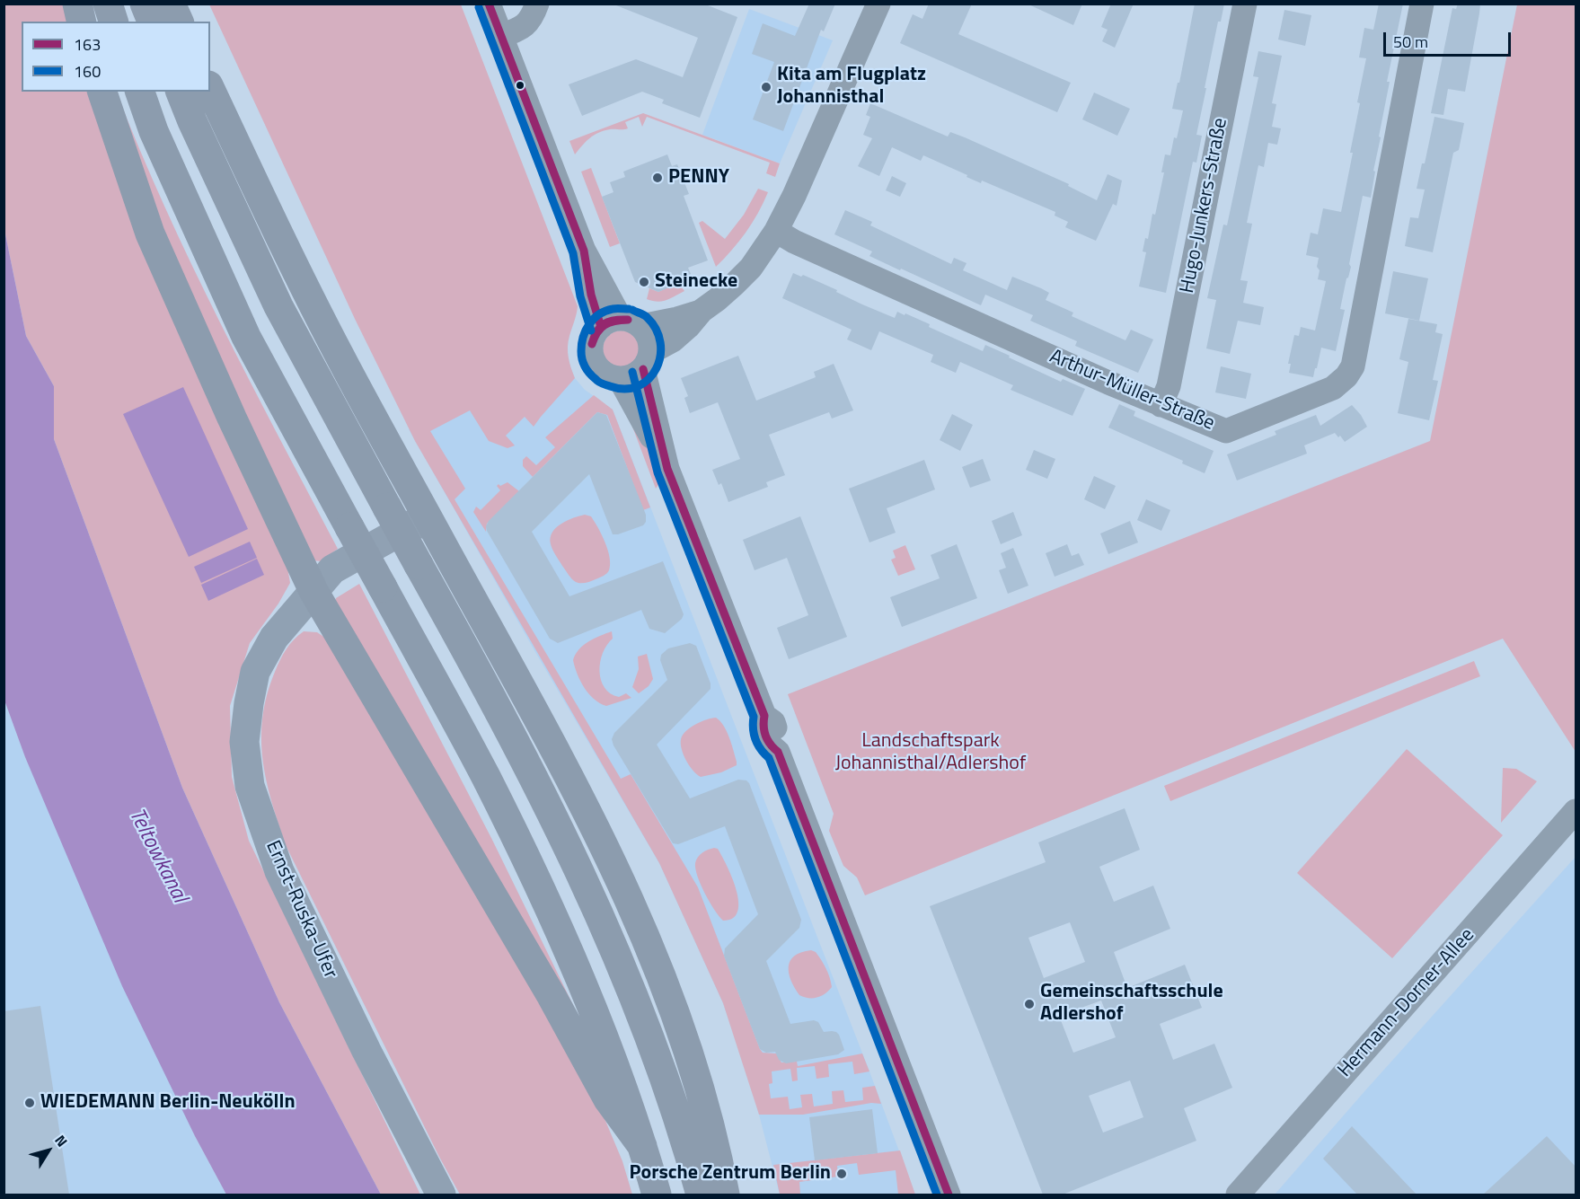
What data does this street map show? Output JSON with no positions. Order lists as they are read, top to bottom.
{
  "streets": {
    "main road": ["Ernst-Ruska-Ufer"],
    "street": ["Hugo-Junkers-Straße", "Arthur-Müller-Straße", "Hermann-Dorner-Allee"]
  },
  "crossings": [
    ["Hugo-Junkers-Straße", "Arthur-Müller-Straße"]
  ],
  "water": ["Teltowkanal"],
  "parks": ["Landschaftspark Johannisthal/Adlershof"],
  "places": [
    "Kita am Flugplatz Johannisthal",
    "PENNY",
    "Steinecke",
    "Gemeinschaftsschule Adlershof",
    "WIEDEMANN Berlin-Neukölln",
    "Porsche Zentrum Berlin"
  ],
  "lines": ["transit line 163", "transit line 160"],
  "legend": ["163", "160"],
  "scale_bar": "50 m",
  "north": "top right"
}
